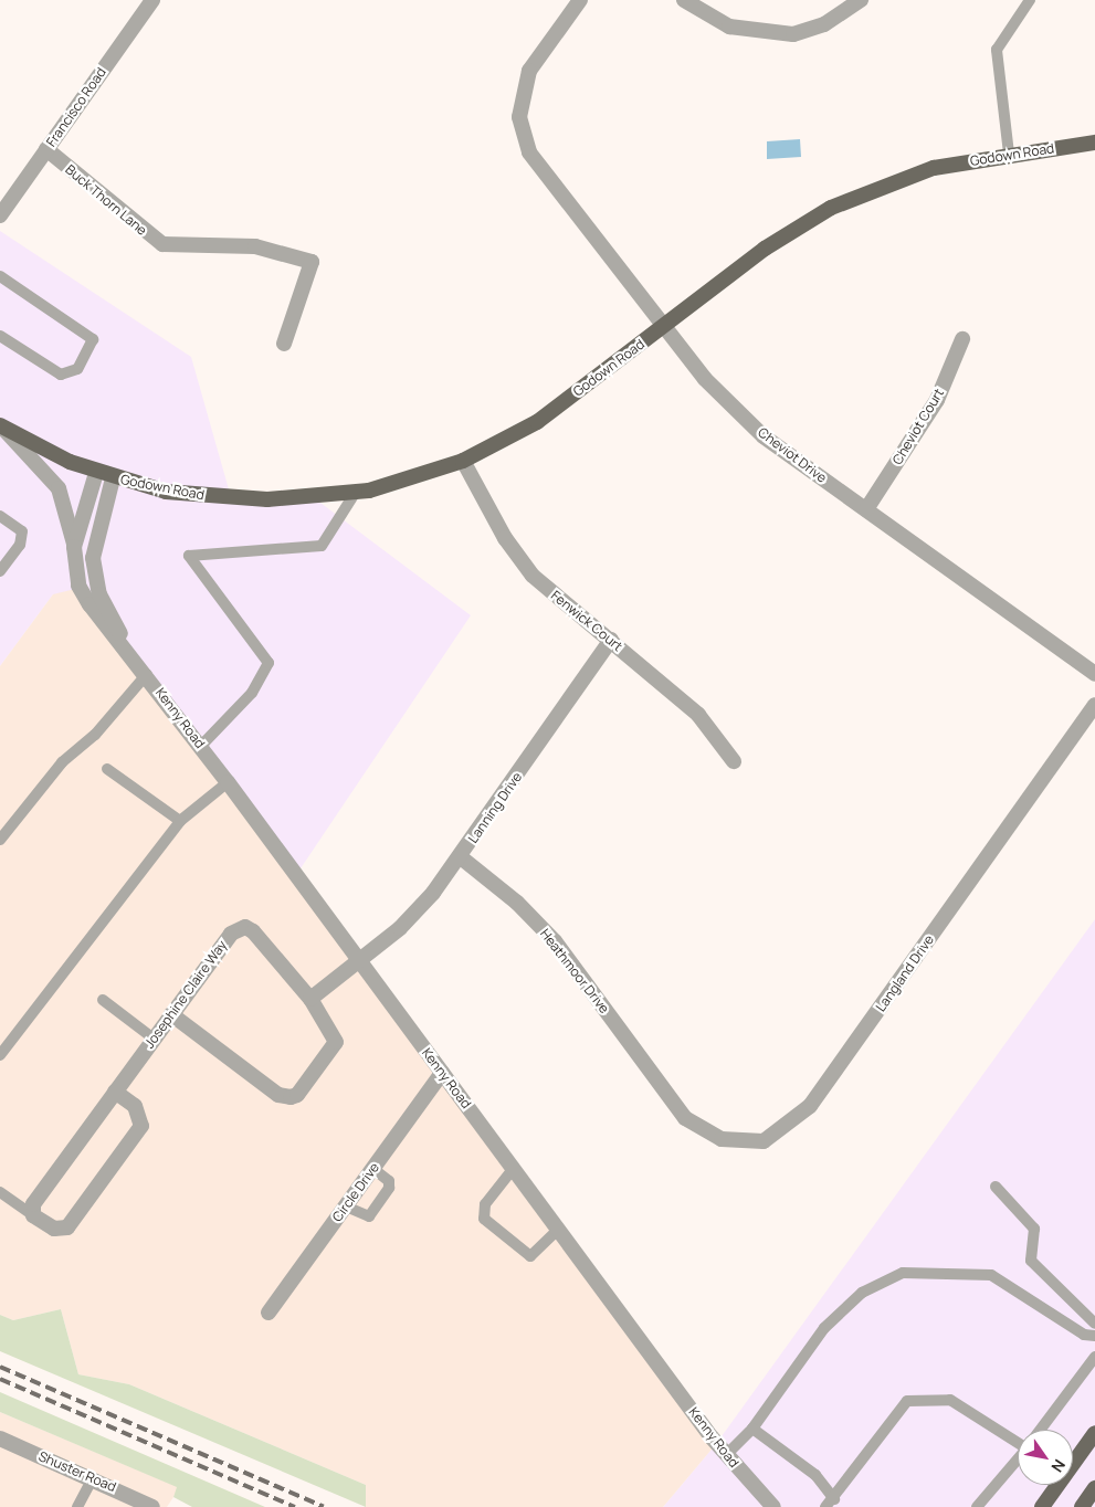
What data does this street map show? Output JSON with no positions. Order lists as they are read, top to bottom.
{
  "streets": {
    "main road": ["Godown Road", "Kenny Road"],
    "street": [
      "Francisco Road",
      "Buck Thorn Lane",
      "Cheviot Court",
      "Cheviot Drive",
      "Fenwick Court",
      "Lanning Drive",
      "Heathmoor Drive",
      "Langland Drive",
      "Josephine Claire Way",
      "Circle Drive",
      "Shuster Road"
    ]
  },
  "crossings": [
    ["Francisco Road", "Buck Thorn Lane"],
    ["Godown Road", "Cheviot Drive"],
    ["Godown Road", "Fenwick Court"],
    ["Godown Road", "Kenny Road"],
    ["Cheviot Court", "Cheviot Drive"],
    ["Fenwick Court", "Lanning Drive"],
    ["Kenny Road", "Lanning Drive"],
    ["Kenny Road", "Circle Drive"],
    ["Lanning Drive", "Heathmoor Drive"],
    ["Heathmoor Drive", "Langland Drive"]
  ],
  "north": "bottom right"
}
